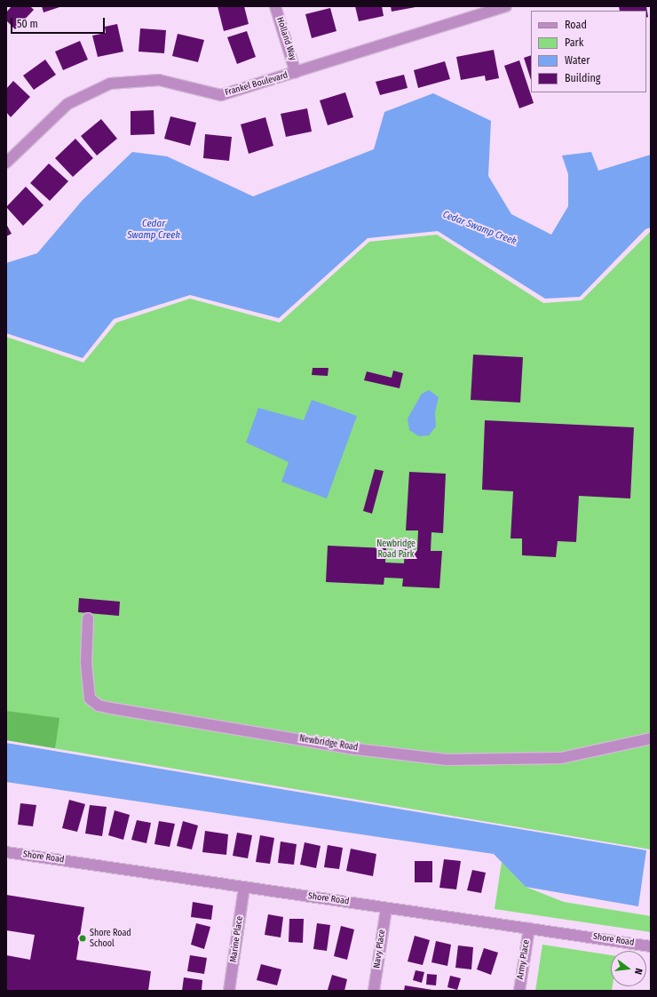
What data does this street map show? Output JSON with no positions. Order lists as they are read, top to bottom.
{
  "streets": {
    "street": [
      "Holland Way",
      "Frankel Boulevard",
      "Newbridge Road",
      "Shore Road",
      "Marine Place",
      "Navy Place",
      "Army Place"
    ]
  },
  "crossings": [
    ["Holland Way", "Frankel Boulevard"],
    ["Shore Road", "Marine Place"],
    ["Shore Road", "Navy Place"],
    ["Shore Road", "Army Place"]
  ],
  "water": ["Cedar Swamp Creek"],
  "parks": ["Newbridge Road Park"],
  "places": ["Shore Road School"],
  "legend": [
    "Road",
    "Park",
    "Water",
    "Building"
  ],
  "scale_bar": "50 m",
  "north": "right"
}
